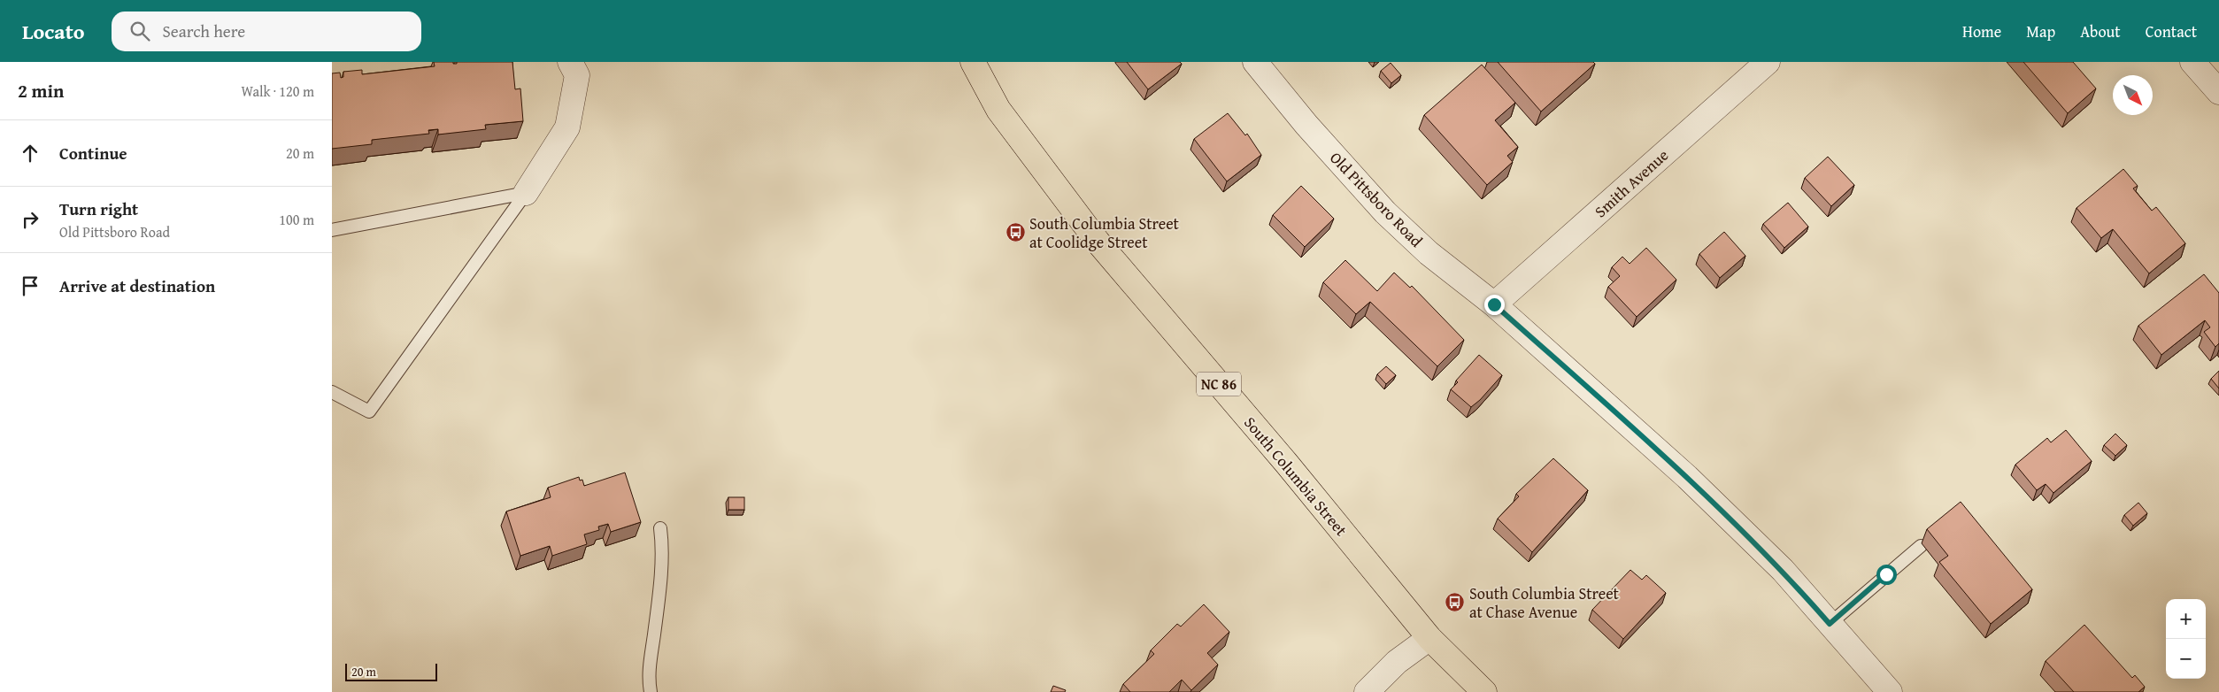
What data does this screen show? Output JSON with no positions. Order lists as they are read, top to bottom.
{
  "streets": {
    "main road": ["NC 86", "South Columbia Street"],
    "street": ["Smith Avenue", "Old Pittsboro Road"]
  },
  "crossings": [
    ["Smith Avenue", "Old Pittsboro Road"]
  ],
  "places": {
    "bus stop": ["South Columbia Street at Coolidge Street", "South Columbia Street at Chase Avenue"]
  },
  "scale_bar": "20 m",
  "north": "bottom right",
  "page": {
    "header": "Locato",
    "search": "Search here",
    "nav": [
      "Home",
      "Map",
      "About",
      "Contact"
    ],
    "heading": ["2 min", "Walk · 120 m"],
    "list": [
      ["Continue", "20 m"],
      ["Turn right", "Old Pittsboro Road", "100 m"],
      "Arrive at destination"
    ],
    "map_buttons": ["+", "−"],
    "scale": "20 m"
  }
}
